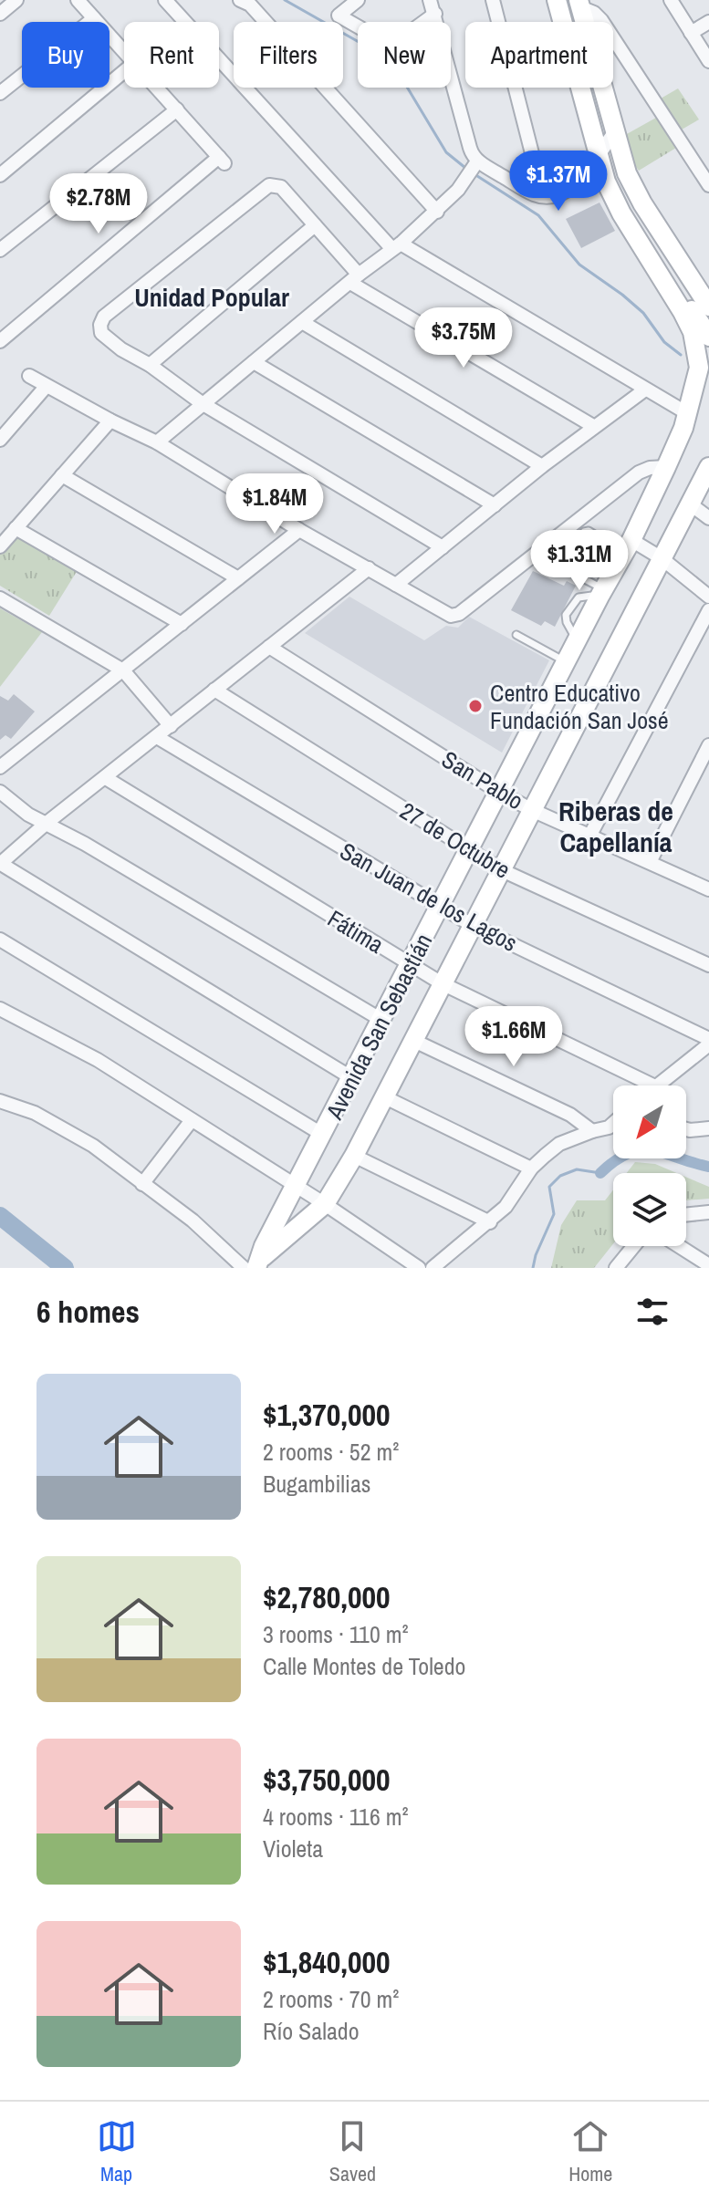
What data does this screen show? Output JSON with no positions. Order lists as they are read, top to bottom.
{
  "streets": {
    "main road": ["Avenida San Sebastián"],
    "street": [
      "San Pablo",
      "27 de Octubre",
      "San Juan de los Lagos",
      "Fátima"
    ]
  },
  "crossings": [
    ["San Pablo", "Avenida San Sebastián"],
    ["27 de Octubre", "Avenida San Sebastián"],
    ["San Juan de los Lagos", "Avenida San Sebastián"],
    ["Fátima", "Avenida San Sebastián"]
  ],
  "districts": ["Unidad Popular", "Riberas de Capellanía"],
  "places": ["Centro Educativo Fundación San José"],
  "north": "bottom left",
  "page": {
    "chip": [
      "Buy",
      "Rent",
      "Filters",
      "New",
      "Apartment"
    ],
    "price": [
      "$1.37M",
      "$2.78M",
      "$3.75M",
      "$1.84M",
      "$1.31M",
      "$1.66M"
    ],
    "heading": "6 homes",
    "list": [
      {
        "name": "$1,370,000",
        "note": "2 rooms · 52 m² · Bugambilias"
      },
      {
        "name": "$2,780,000",
        "note": "3 rooms · 110 m² · Calle Montes de Toledo"
      },
      {
        "name": "$3,750,000",
        "note": "4 rooms · 116 m² · Violeta"
      },
      {
        "name": "$1,840,000",
        "note": "2 rooms · 70 m² · Río Salado"
      }
    ],
    "tabs": ["Map", "Saved", "Home"]
  }
}
